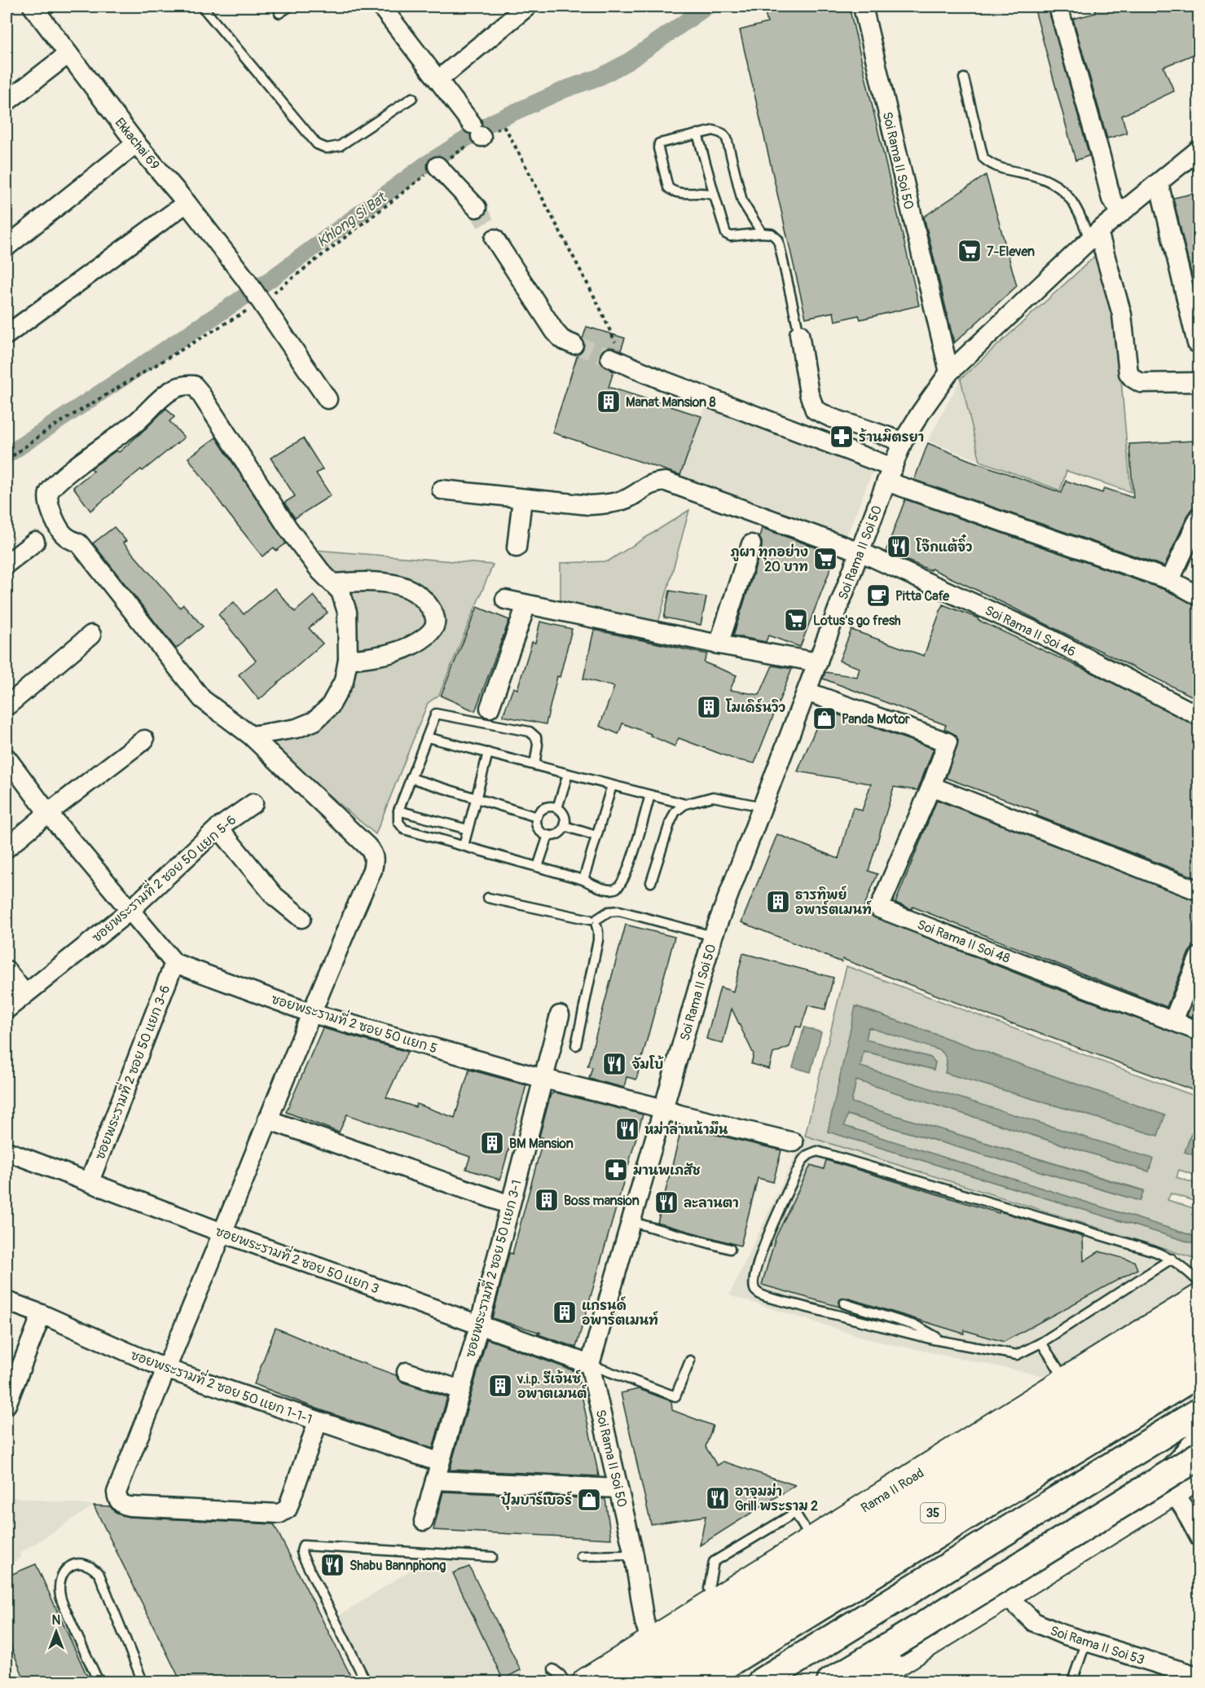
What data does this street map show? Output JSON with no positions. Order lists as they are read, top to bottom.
{
  "streets": {
    "highway": ["35"],
    "main road": ["Rama II Road"],
    "street": [
      "Ekkachai 69",
      "Soi Rama II Soi 50",
      "Soi Rama II Soi 46",
      "ซอยพระรามที่ 2 ซอย 50 แยก 5-6",
      "Soi Rama II Soi 48",
      "ซอยพระรามที่ 2 ซอย 50 แยก 5",
      "ซอยพระรามที่ 2 ซอย 50 แยก 3-6",
      "ซอยพระรามที่ 2 ซอย 50 แยก 3",
      "ซอยพระรามที่ 2 ซอย 50 แยก 3-1",
      "ซอยพระรามที่ 2 ซอย 50 แยก 1-1-1",
      "Soi Rama II Soi 53"
    ]
  },
  "crossings": [
    ["Soi Rama II Soi 50", "Soi Rama II Soi 46"],
    ["Soi Rama II Soi 50", "Soi Rama II Soi 48"],
    ["Soi Rama II Soi 50", "ซอยพระรามที่ 2 ซอย 50 แยก 5"],
    ["Soi Rama II Soi 50", "ซอยพระรามที่ 2 ซอย 50 แยก 3"],
    ["Soi Rama II Soi 50", "ซอยพระรามที่ 2 ซอย 50 แยก 1-1-1"],
    ["Soi Rama II Soi 50", "Rama II Road"],
    ["ซอยพระรามที่ 2 ซอย 50 แยก 5-6", "ซอยพระรามที่ 2 ซอย 50 แยก 5"],
    ["ซอยพระรามที่ 2 ซอย 50 แยก 5", "ซอยพระรามที่ 2 ซอย 50 แยก 3-6"],
    ["ซอยพระรามที่ 2 ซอย 50 แยก 5", "ซอยพระรามที่ 2 ซอย 50 แยก 3-1"],
    ["ซอยพระรามที่ 2 ซอย 50 แยก 3-6", "ซอยพระรามที่ 2 ซอย 50 แยก 3"],
    ["ซอยพระรามที่ 2 ซอย 50 แยก 3", "ซอยพระรามที่ 2 ซอย 50 แยก 3-1"],
    ["ซอยพระรามที่ 2 ซอย 50 แยก 3-1", "ซอยพระรามที่ 2 ซอย 50 แยก 1-1-1"]
  ],
  "water": ["Khlong Si Bat"],
  "places": {
    "supermarket": ["7-Eleven", "ภูผา ทุกอย่าง 20 บาท", "Lotus's go fresh"],
    "building": [
      "Manat Mansion 8",
      "โมเดิร์นวิว",
      "ธารทิพย์ อพาร์ตเมนท์",
      "BM Mansion",
      "Boss mansion",
      "แกรนด์ อพาร์ตเมนท์",
      "v.i.p. รีเจ้นซ์ อพาตเมนต์"
    ],
    "pharmacy": ["ร้านมิตรยา", "มานพเภสัช"],
    "restaurant": [
      "โจ๊กแต้จิ๋ว",
      "จัมโบ้",
      "หม่าล่าหน้ามึน",
      "ละลานตา",
      "อาจุมม่า Grill พระราม 2",
      "Shabu Bannphong"
    ],
    "cafe": ["Pitta Cafe"],
    "shop": ["Panda Motor", "ปุ้มบาร์เบอร์"]
  },
  "north": "top"
}
